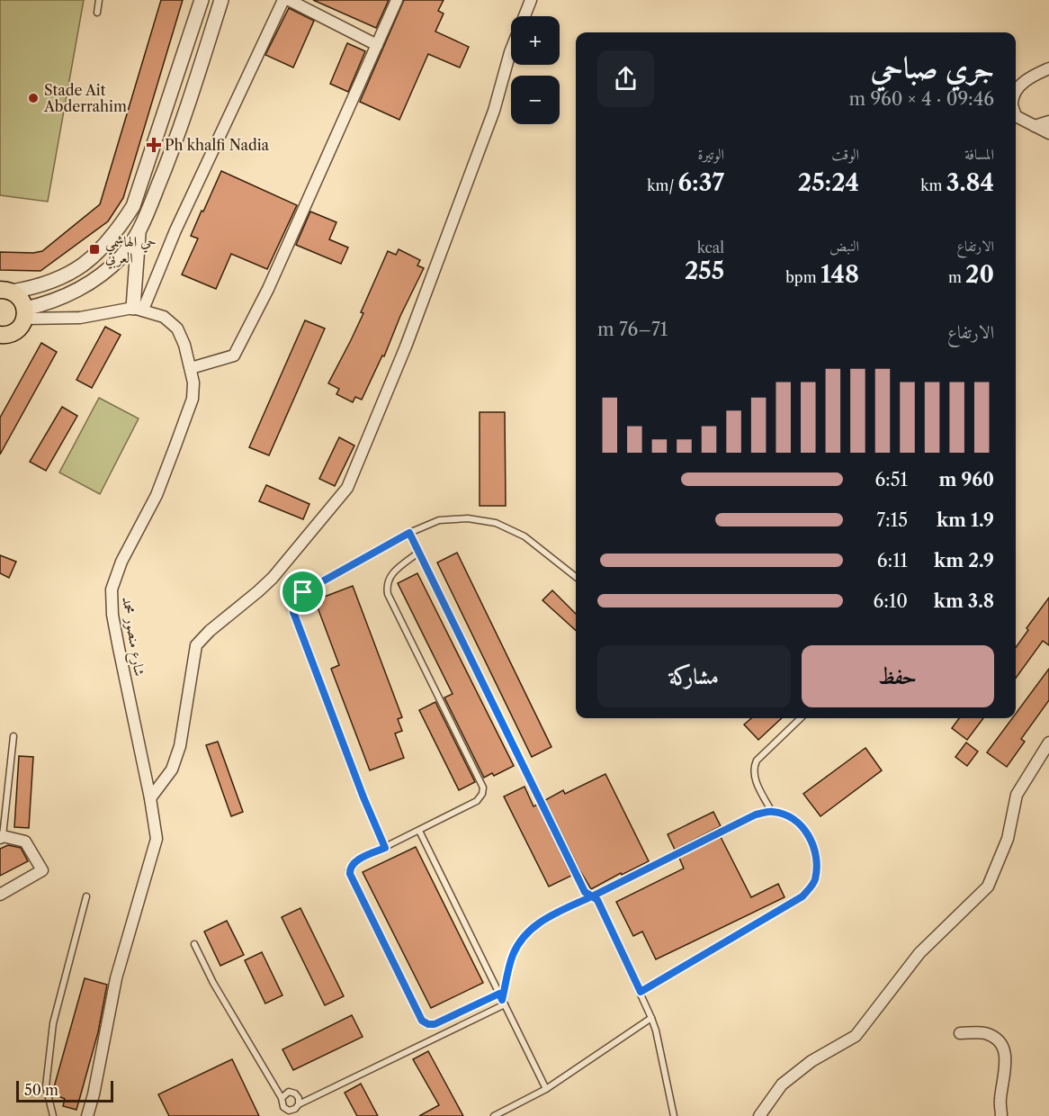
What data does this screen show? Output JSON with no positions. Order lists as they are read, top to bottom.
{
  "streets": {
    "street": ["شارع منصور محمد"]
  },
  "places": {
    "other": ["Stade Ait Abderrahim"],
    "health": ["Ph khalfi Nadia"],
    "transit": ["حي الهاشمي العربي"]
  },
  "scale_bar": "50 m",
  "page": {
    "map_buttons": ["+", "−"],
    "heading": ["جري صباحي", "09:46 · 4 × 960 m"],
    "stats": [
      ["المسافة", "3.84 km"],
      ["الوقت", "25:24"],
      ["الوتيرة", "6:37 /km"],
      ["الارتفاع", "20 m"],
      ["النبض", "148 bpm"],
      ["kcal", "255"]
    ],
    "chart": ["الارتفاع", "71–76 m"],
    "list": [
      {
        "name": "960 m",
        "note": "6:51"
      },
      {
        "name": "1.9 km",
        "note": "7:15"
      },
      {
        "name": "2.9 km",
        "note": "6:11"
      },
      {
        "name": "3.8 km",
        "note": "6:10"
      }
    ],
    "buttons": ["حفظ", "مشاركة"],
    "scale": "50 m"
  }
}
